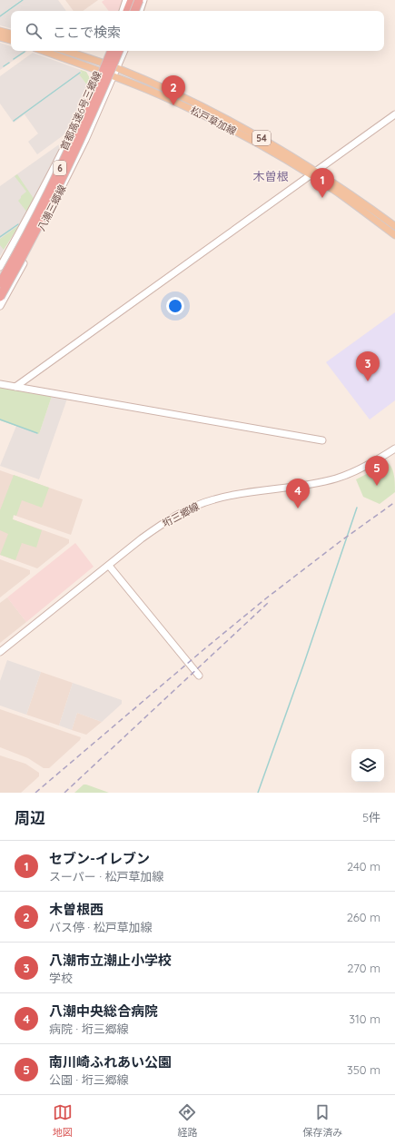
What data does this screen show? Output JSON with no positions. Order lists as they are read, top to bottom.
{
  "streets": {
    "highway": ["首都高速6号三郷線", "6"],
    "main road": ["松戸草加線", "54"],
    "street": ["八潮三郷線", "垳三郷線"]
  },
  "crossings": [
    ["松戸草加線", "八潮三郷線"]
  ],
  "districts": ["木曽根"],
  "page": {
    "search": "ここで検索",
    "pins": [
      "2",
      "1",
      "3",
      "5",
      "4"
    ],
    "heading": ["周辺", "5件"],
    "list": [
      {
        "mark": "1",
        "name": "セブン-イレブン",
        "note": "スーパー · 松戸草加線",
        "value": "240 m"
      },
      {
        "mark": "2",
        "name": "木曽根西",
        "note": "バス停 · 松戸草加線",
        "value": "260 m"
      },
      {
        "mark": "3",
        "name": "八潮市立潮止小学校",
        "note": "学校",
        "value": "270 m"
      },
      {
        "mark": "4",
        "name": "八潮中央総合病院",
        "note": "病院 · 垳三郷線",
        "value": "310 m"
      },
      {
        "mark": "5",
        "name": "南川崎ふれあい公園",
        "note": "公園 · 垳三郷線",
        "value": "350 m"
      }
    ],
    "nav": ["地図", "経路", "保存済み"]
  }
}
